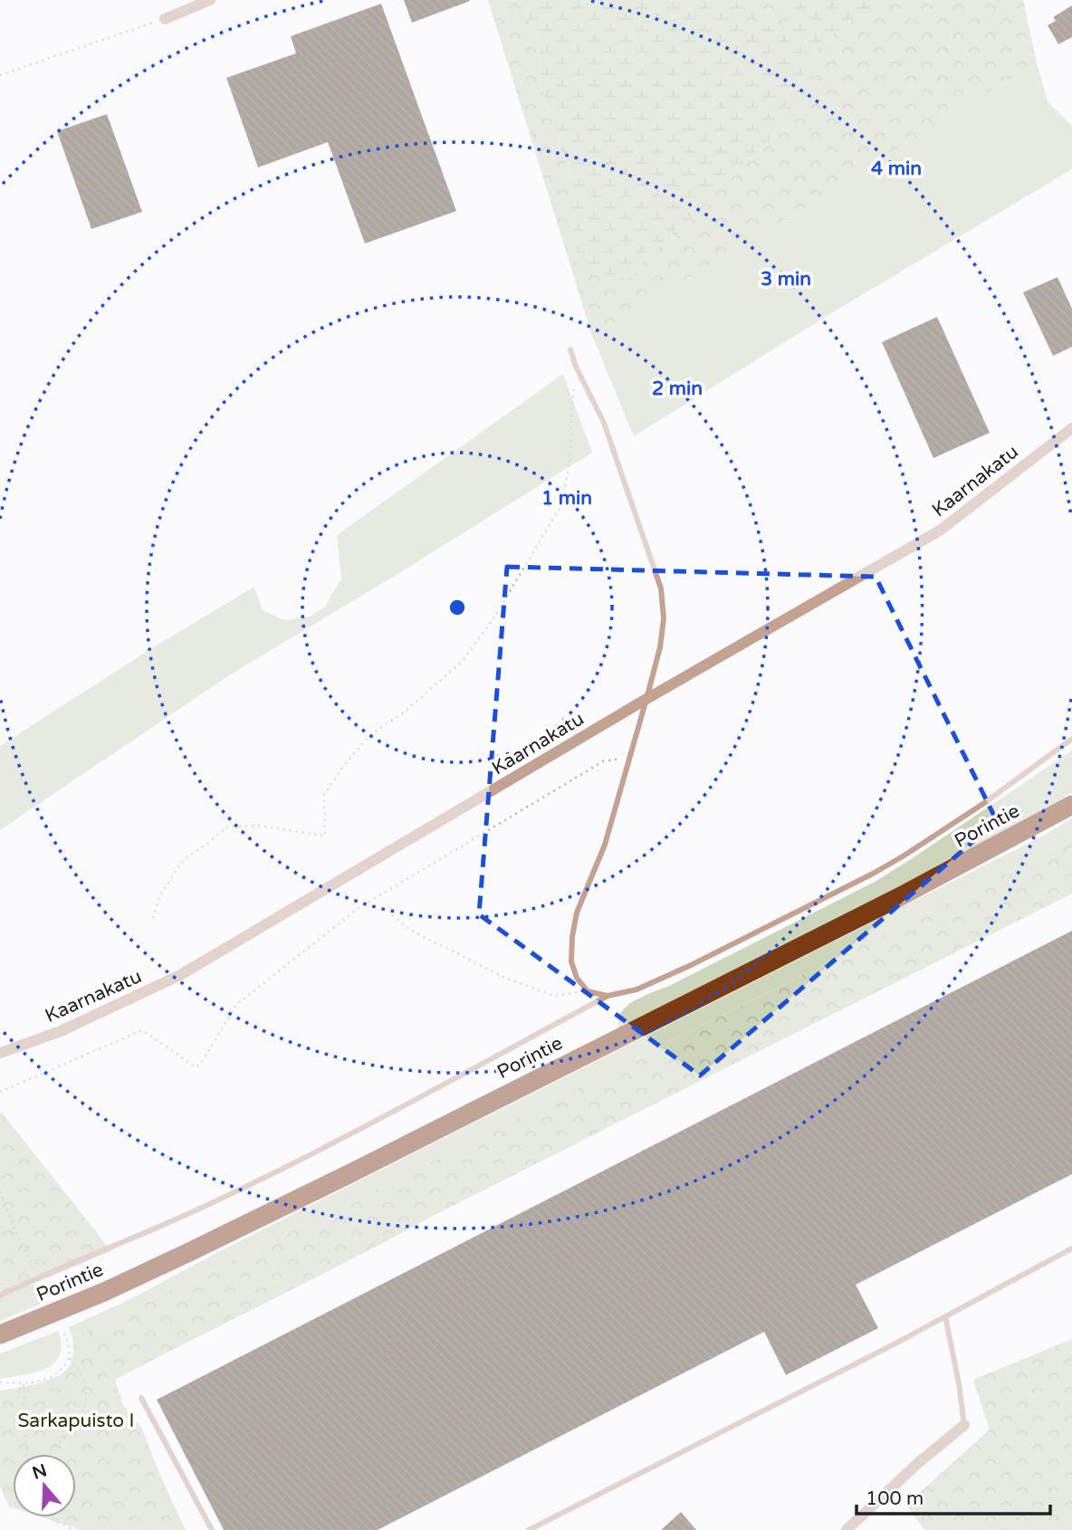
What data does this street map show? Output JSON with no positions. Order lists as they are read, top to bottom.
{
  "streets": {
    "highway": ["Porintie"],
    "street": ["Kaarnakatu"]
  },
  "parks": ["Sarkapuisto I"],
  "scale_bar": "100 m",
  "north": "top",
  "rings": [
    "4 min",
    "3 min",
    "2 min",
    "1 min"
  ]
}
